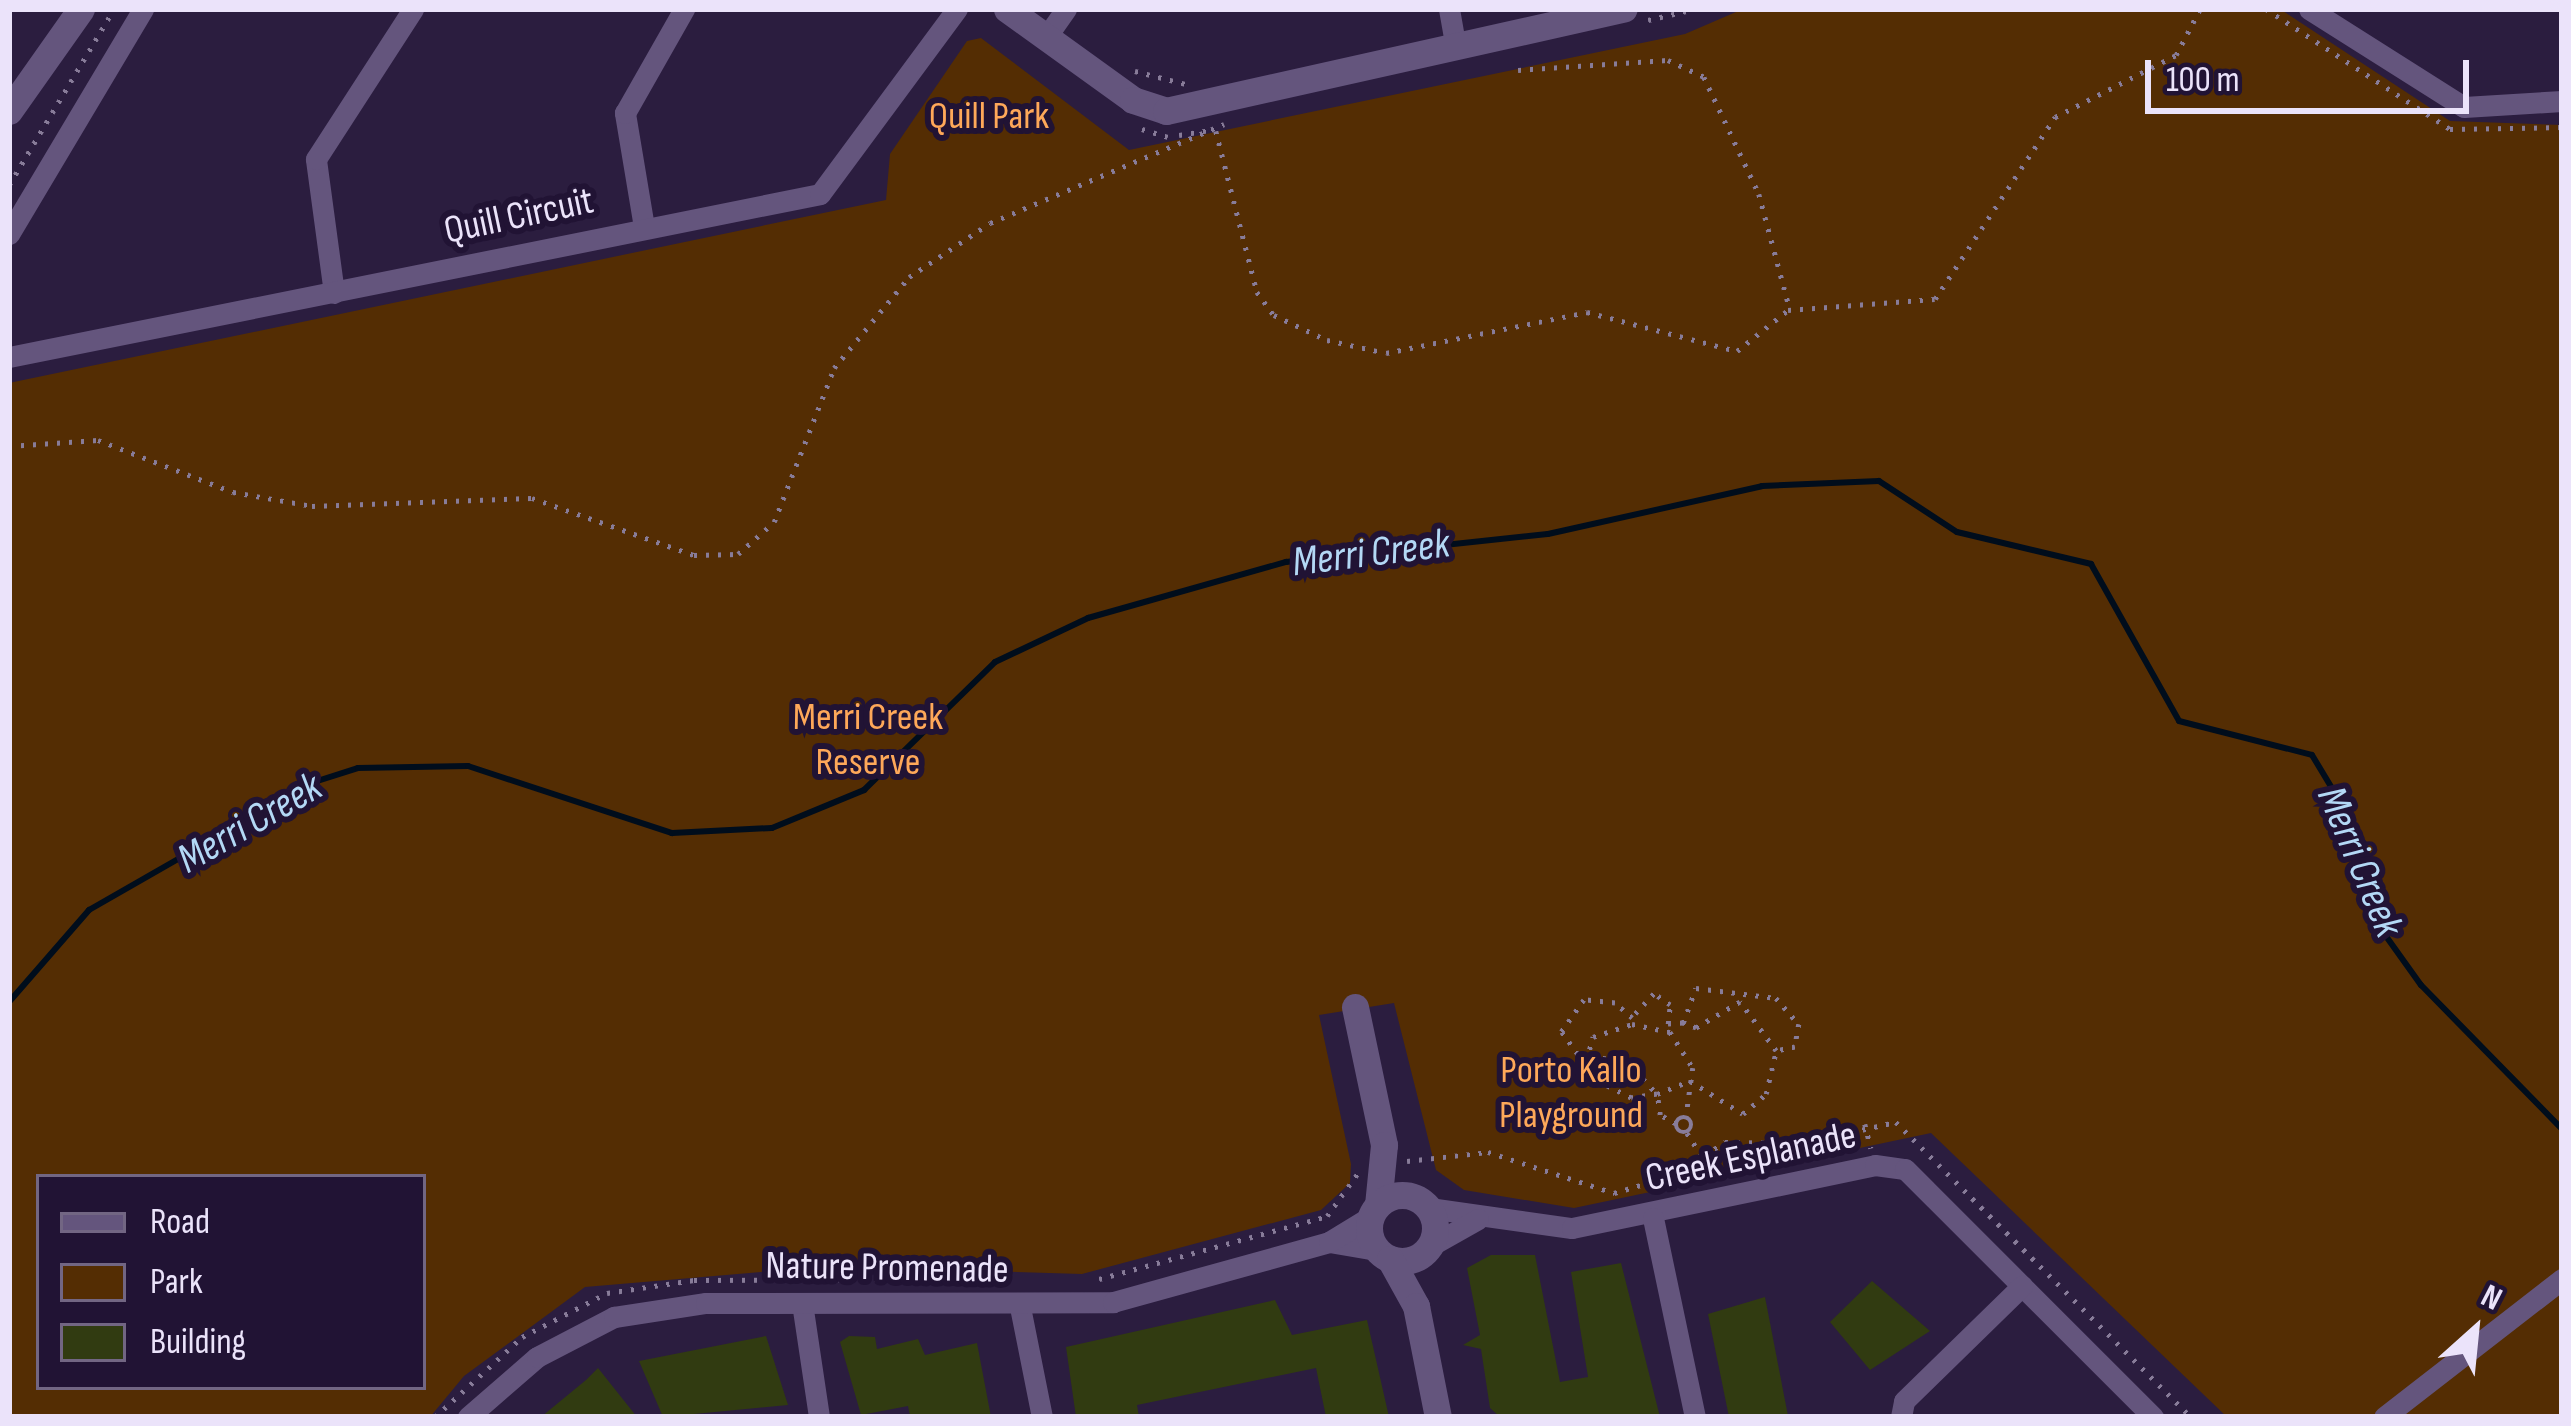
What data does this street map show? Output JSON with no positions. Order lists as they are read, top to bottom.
{
  "streets": {
    "street": ["Quill Circuit", "Creek Esplanade", "Nature Promenade"]
  },
  "water": ["Merri Creek"],
  "parks": ["Quill Park", "Merri Creek Reserve", "Porto Kallo Playground"],
  "legend": ["Road", "Park", "Building"],
  "scale_bar": "100 m",
  "north": "top right"
}
